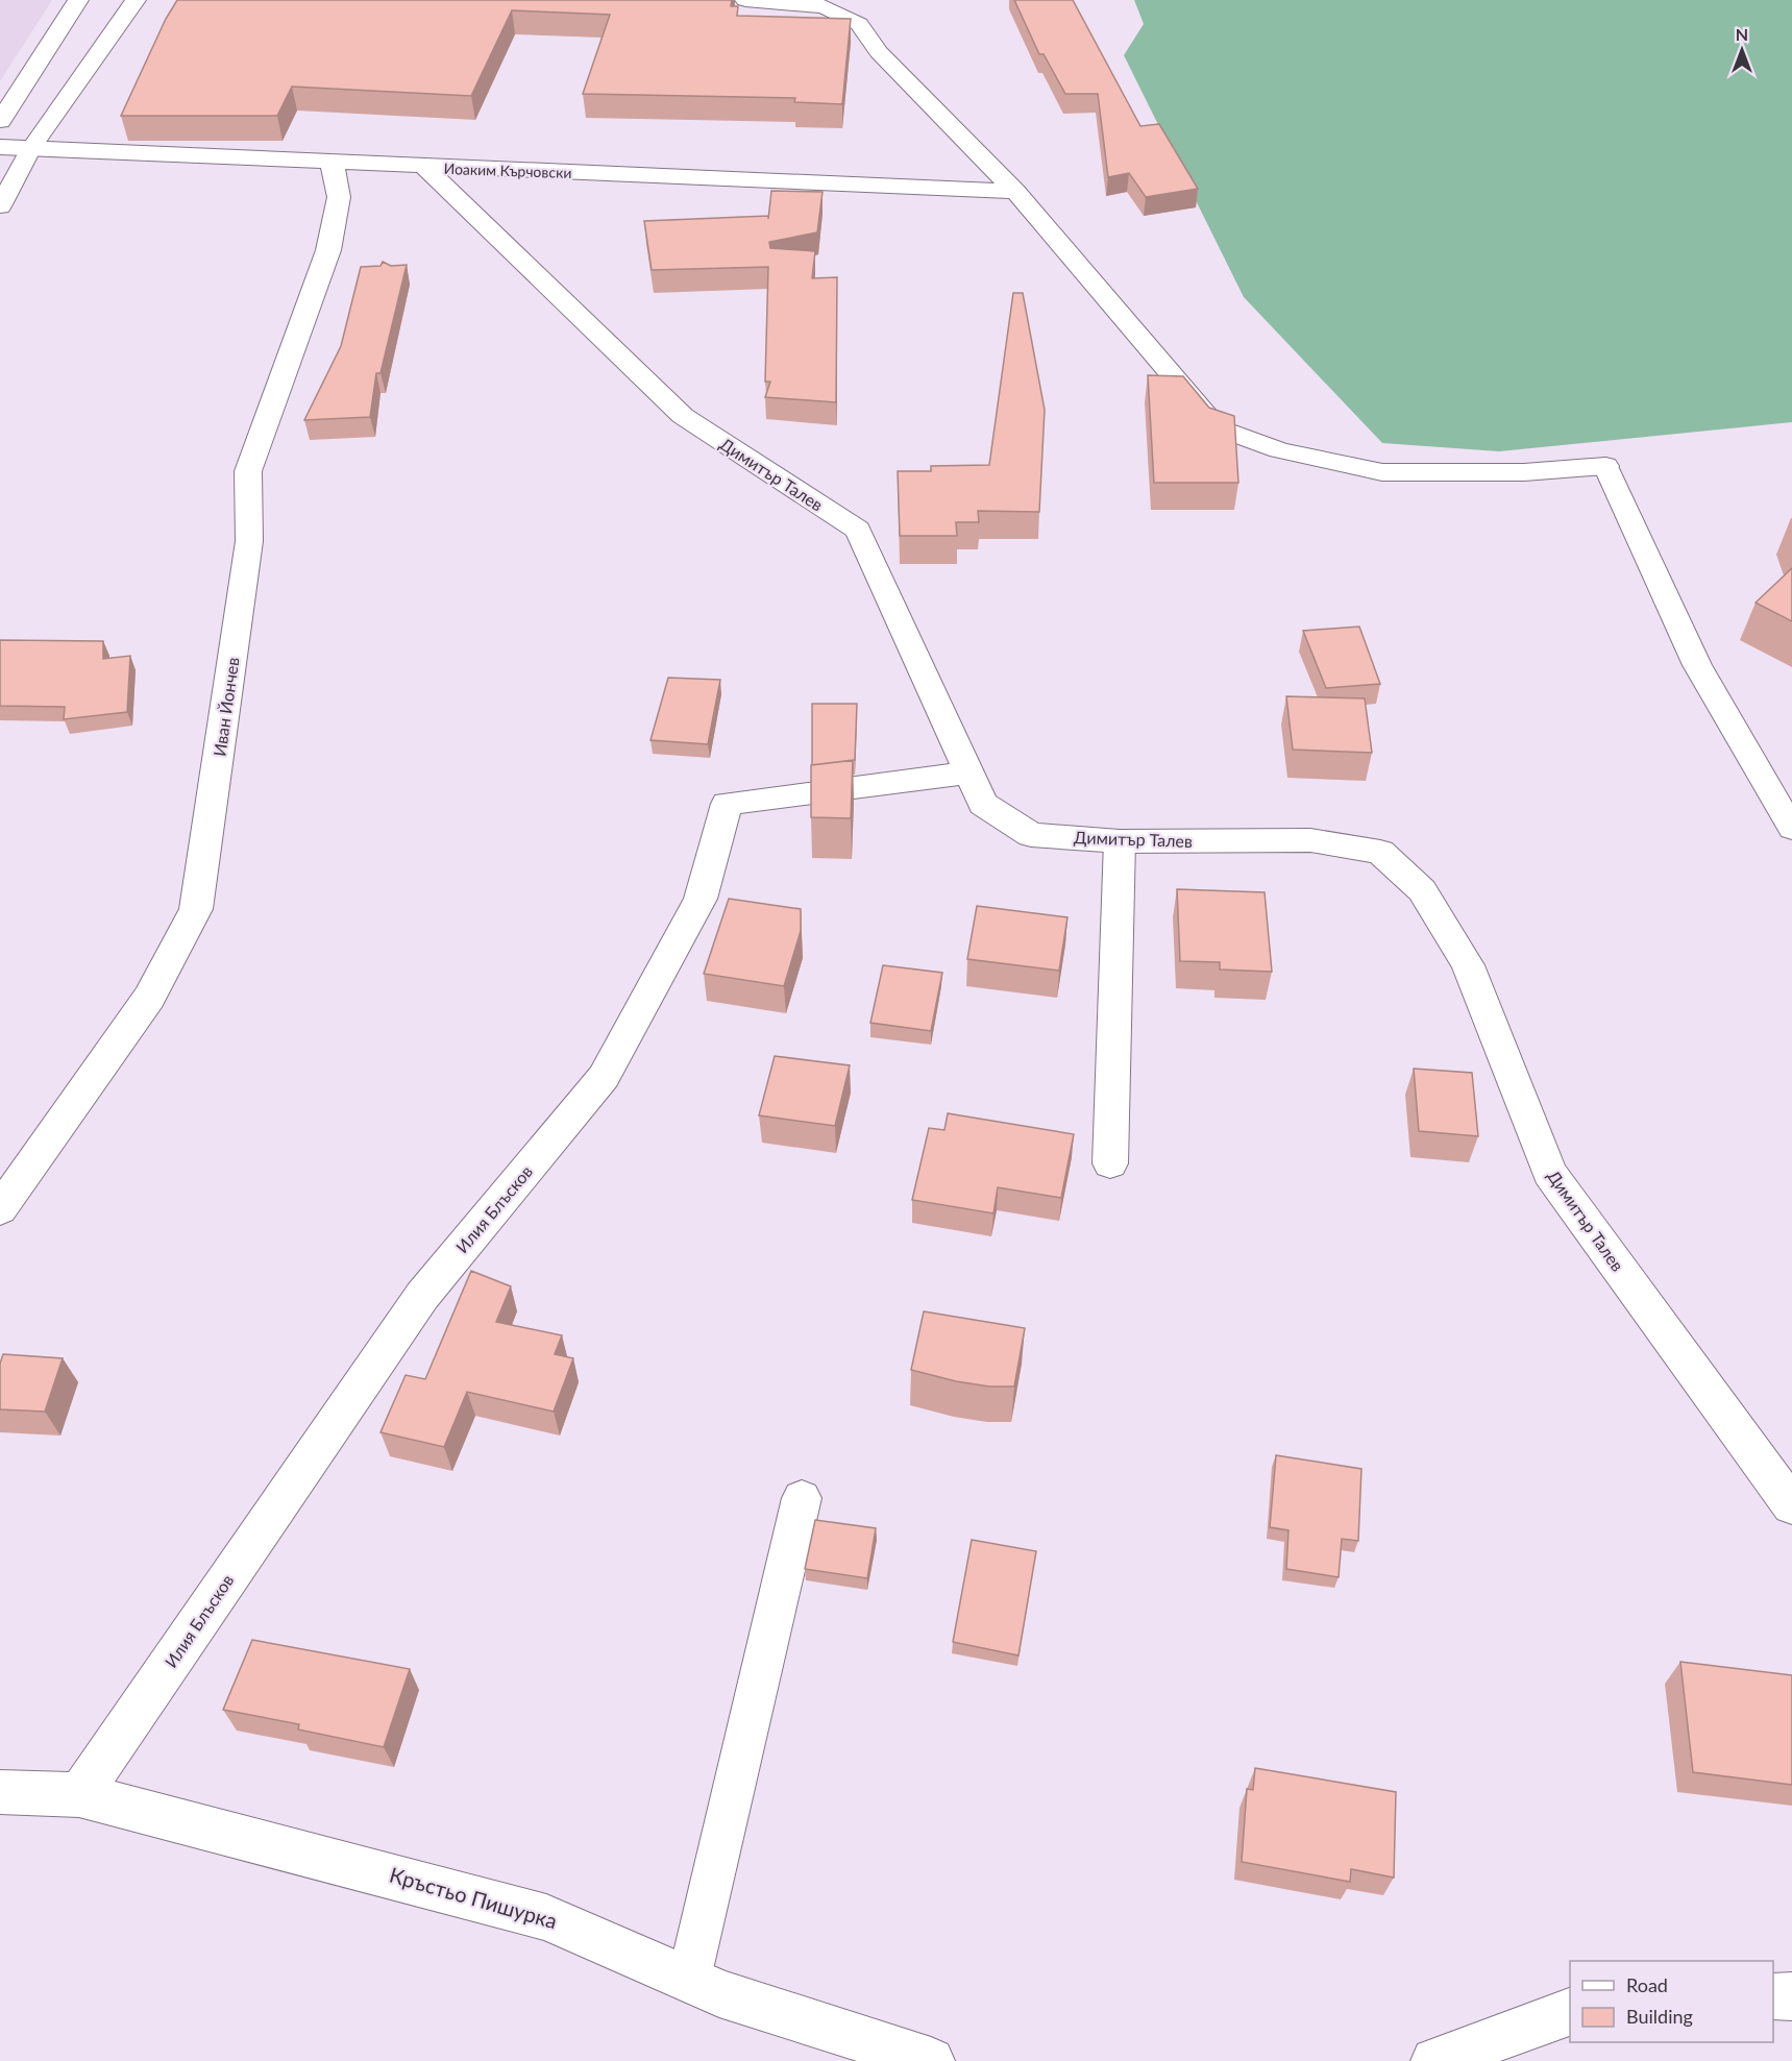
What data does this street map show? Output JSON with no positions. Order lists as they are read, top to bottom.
{
  "streets": {
    "street": [
      "Иоаким Кърчовски",
      "Димитър Талев",
      "Иван Йончев",
      "Илия Блъсков",
      "Кръстьо Пишурка"
    ]
  },
  "crossings": [
    ["Иоаким Кърчовски", "Димитър Талев"],
    ["Иоаким Кърчовски", "Иван Йончев"],
    ["Димитър Талев", "Илия Блъсков"],
    ["Илия Блъсков", "Кръстьо Пишурка"]
  ],
  "legend": ["Road", "Building"],
  "north": "top"
}
